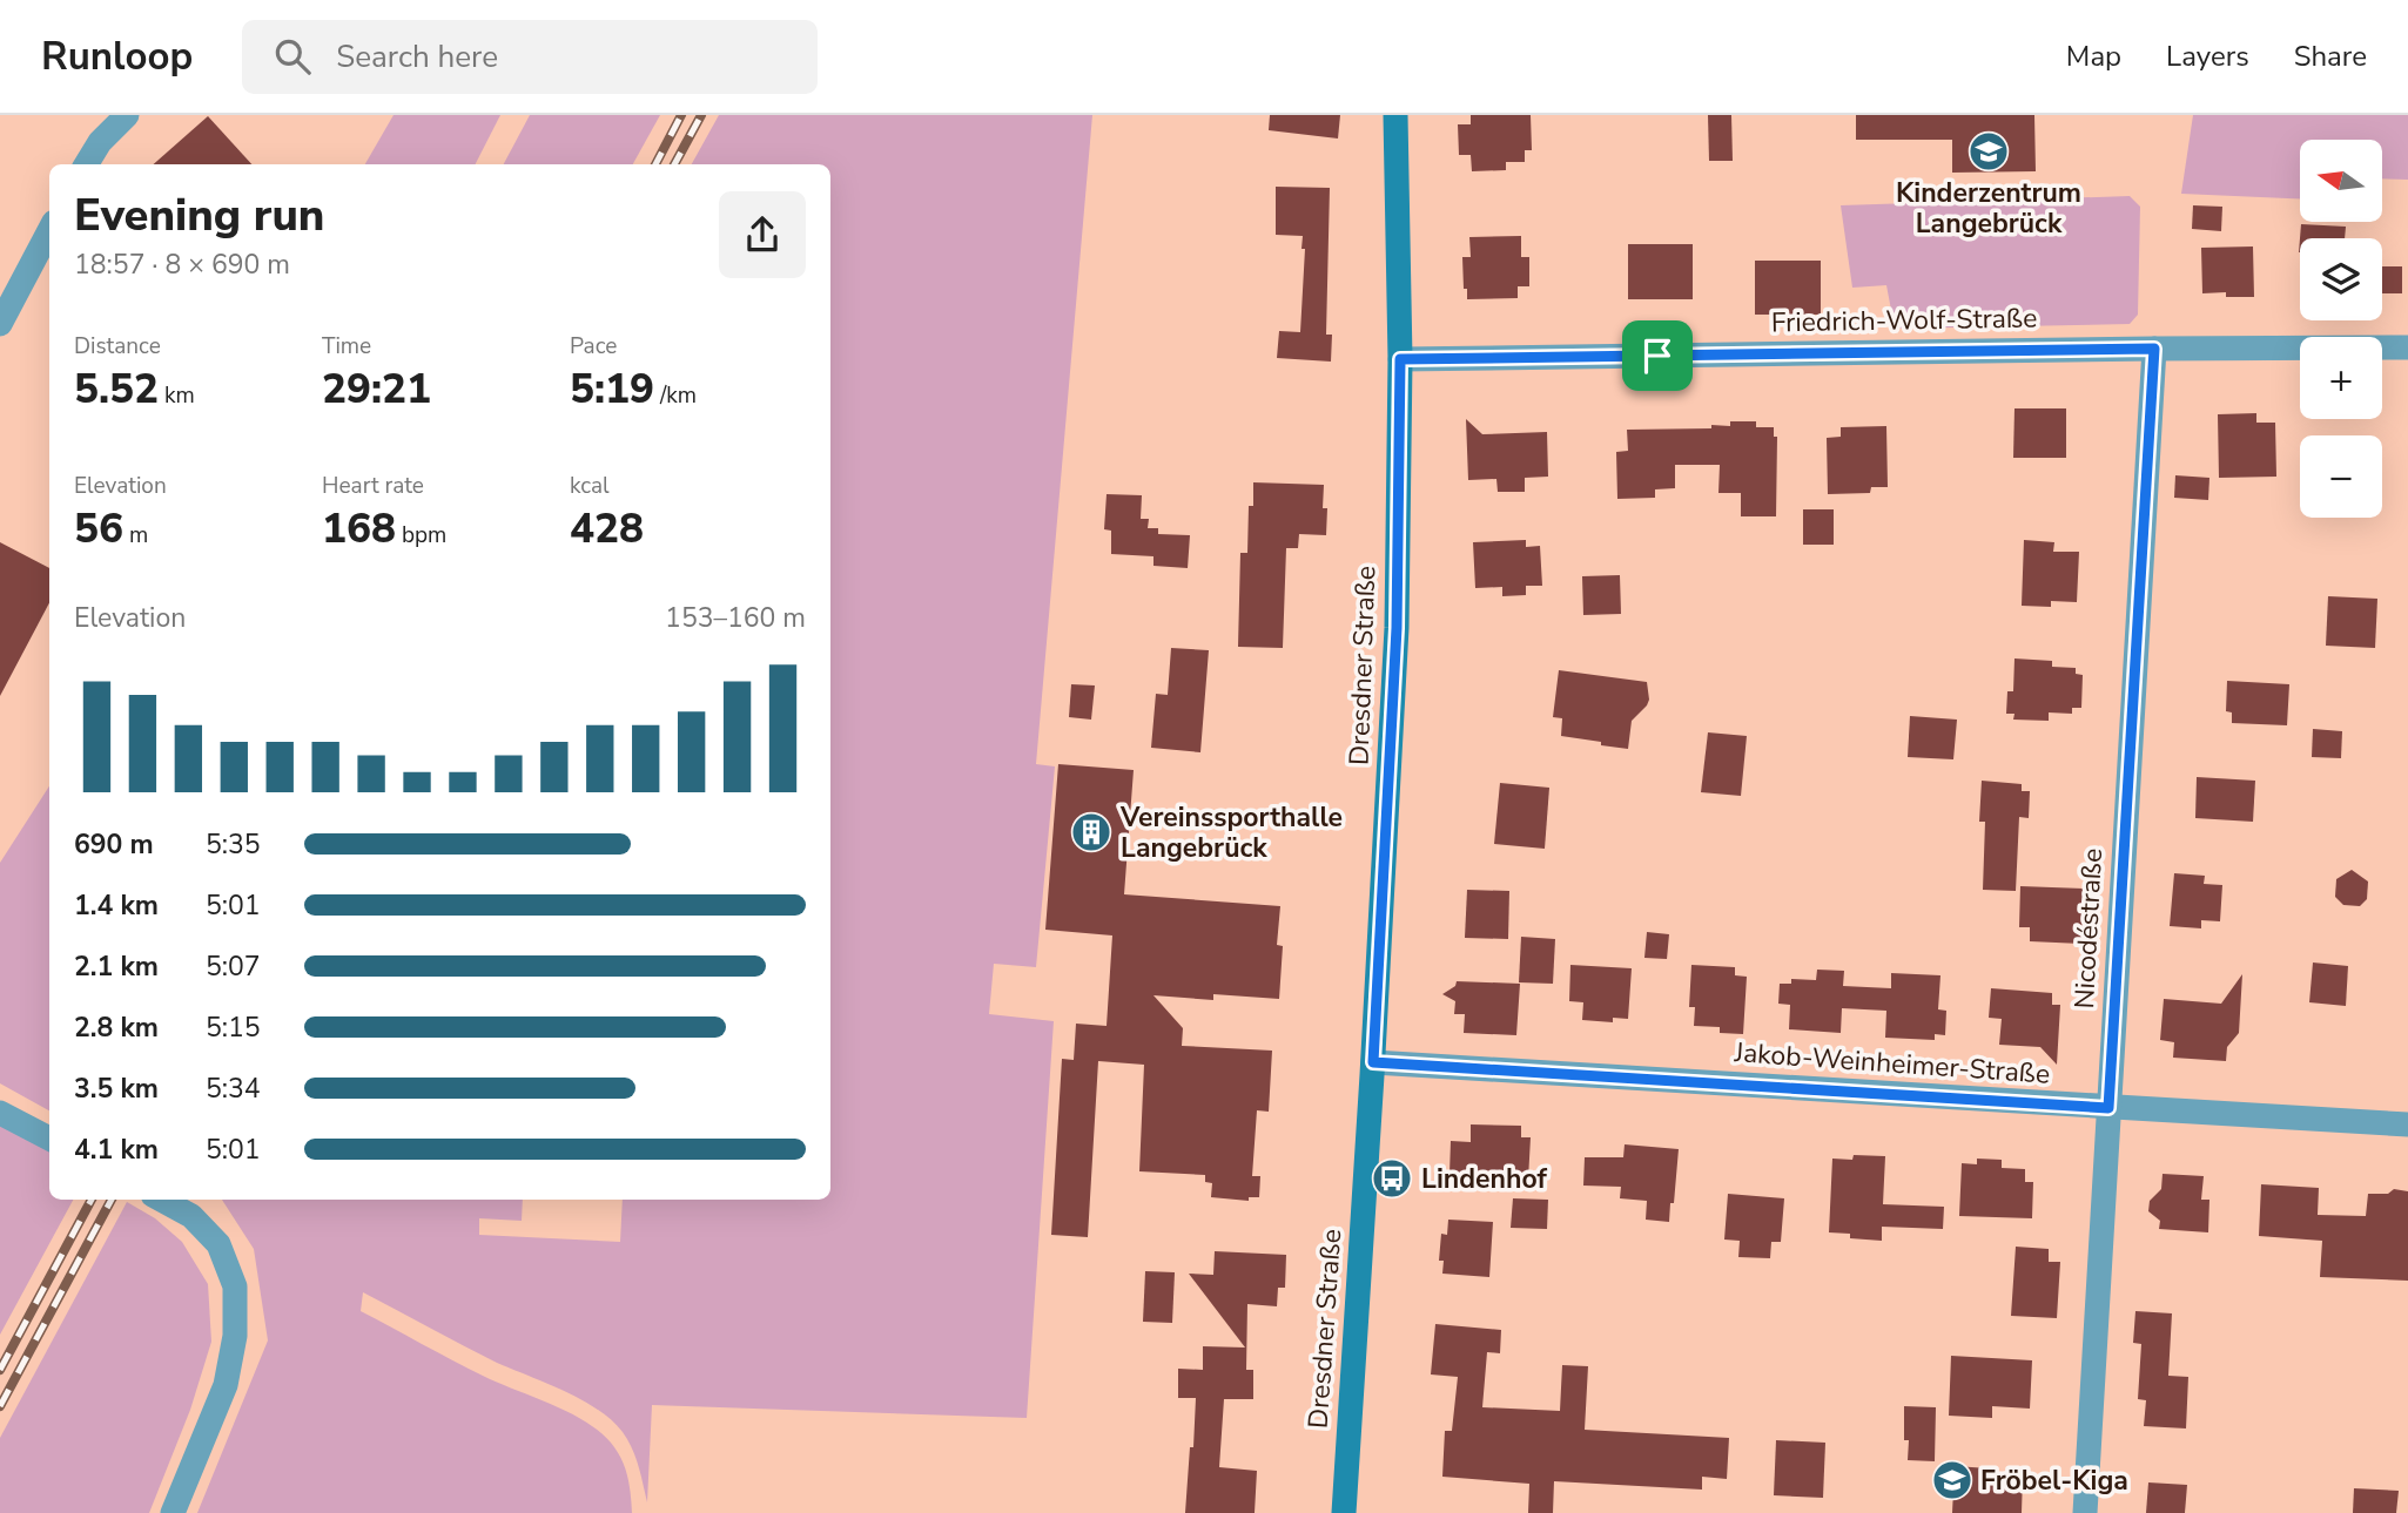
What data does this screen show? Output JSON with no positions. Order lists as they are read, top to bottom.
{
  "streets": {
    "main road": ["Dresdner Straße"],
    "street": ["Friedrich-Wolf-Straße", "Nicodéstraße", "Jakob-Weinheimer-Straße"]
  },
  "crossings": [
    ["Friedrich-Wolf-Straße", "Dresdner Straße"],
    ["Friedrich-Wolf-Straße", "Nicodéstraße"],
    ["Dresdner Straße", "Jakob-Weinheimer-Straße"],
    ["Nicodéstraße", "Jakob-Weinheimer-Straße"]
  ],
  "places": {
    "school or university": ["Kinderzentrum Langebrück", "Fröbel-Kiga"],
    "building": ["Vereinssporthalle Langebrück"],
    "bus stop": ["Lindenhof"]
  },
  "north": "left",
  "page": {
    "header": "Runloop",
    "search": "Search here",
    "nav": ["Map", "Layers", "Share"],
    "map_buttons": ["+", "−"],
    "heading": ["Evening run", "18:57 · 8 × 690 m"],
    "stats": [
      ["Distance", "5.52 km"],
      ["Time", "29:21"],
      ["Pace", "5:19 /km"],
      ["Elevation", "56 m"],
      ["Heart rate", "168 bpm"],
      ["kcal", "428"]
    ],
    "chart": ["Elevation", "153–160 m"],
    "list": [
      {
        "name": "690 m",
        "note": "5:35"
      },
      {
        "name": "1.4 km",
        "note": "5:01"
      },
      {
        "name": "2.1 km",
        "note": "5:07"
      },
      {
        "name": "2.8 km",
        "note": "5:15"
      },
      {
        "name": "3.5 km",
        "note": "5:34"
      },
      {
        "name": "4.1 km",
        "note": "5:01"
      }
    ]
  }
}
